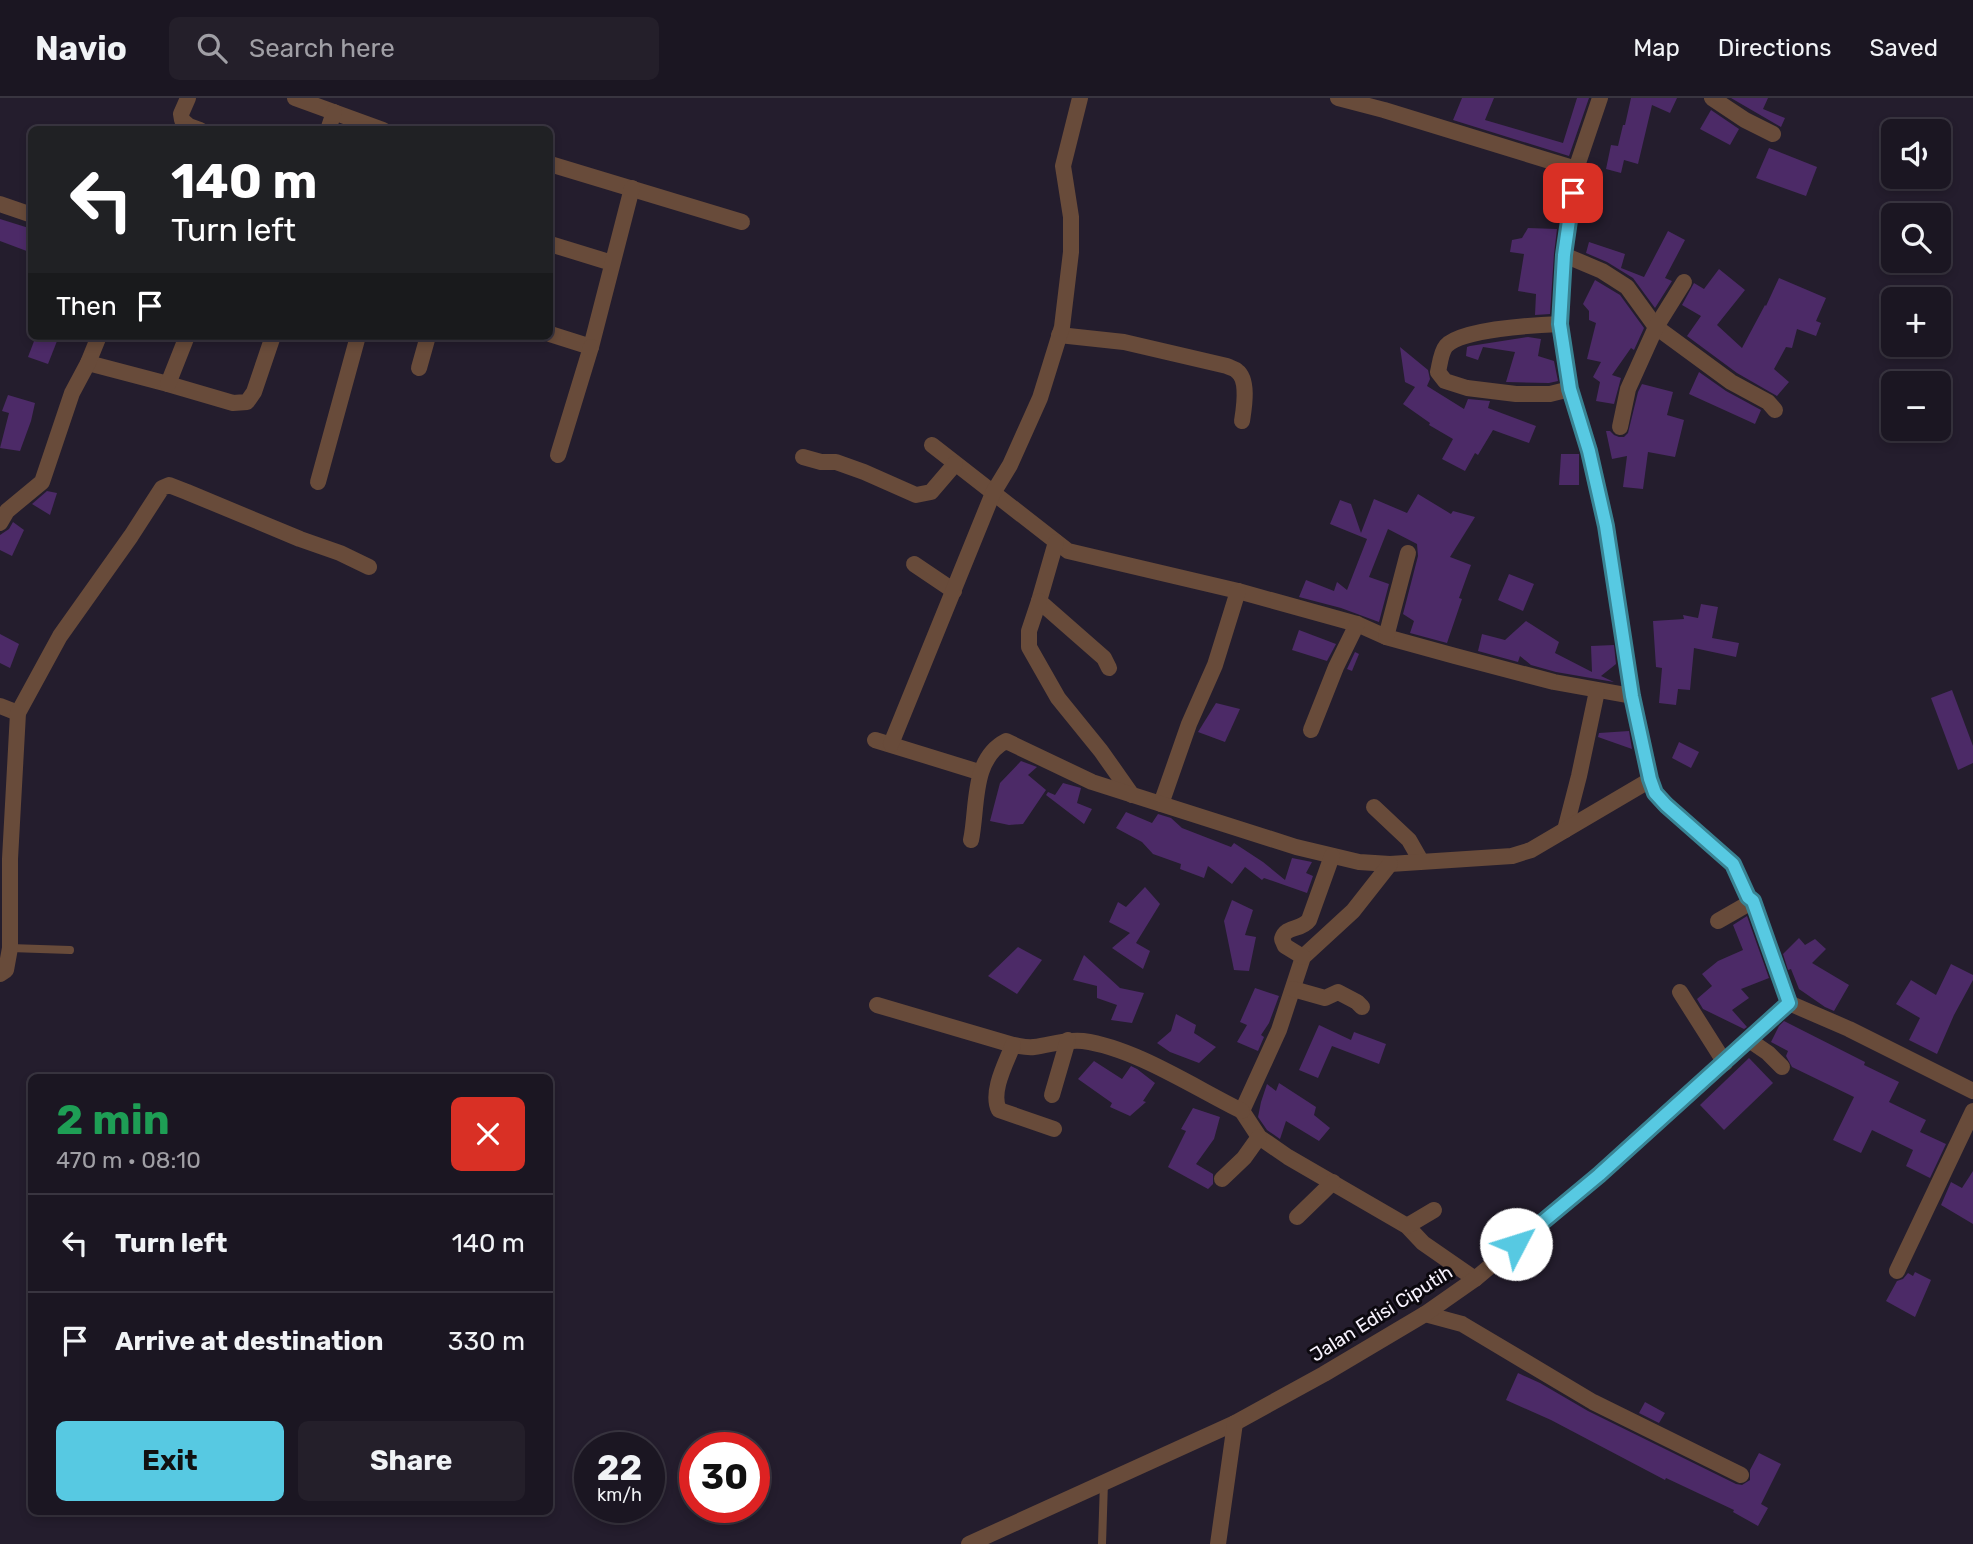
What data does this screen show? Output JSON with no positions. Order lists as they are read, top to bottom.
{
  "streets": {
    "street": ["Jalan Edisi Ciputih"]
  },
  "page": {
    "header": "Navio",
    "search": "Search here",
    "nav": ["Map", "Directions", "Saved"],
    "map_buttons": ["+", "−"],
    "turn": ["140 m", "Turn left"],
    "then": "Then",
    "heading": ["2 min", "470 m · 08:10"],
    "list": [
      {
        "name": "Turn left",
        "value": "140 m"
      },
      {
        "name": "Arrive at destination",
        "value": "330 m"
      }
    ],
    "buttons": ["Exit", "Share"],
    "speed": "22 km/h",
    "limit": "30"
  }
}
